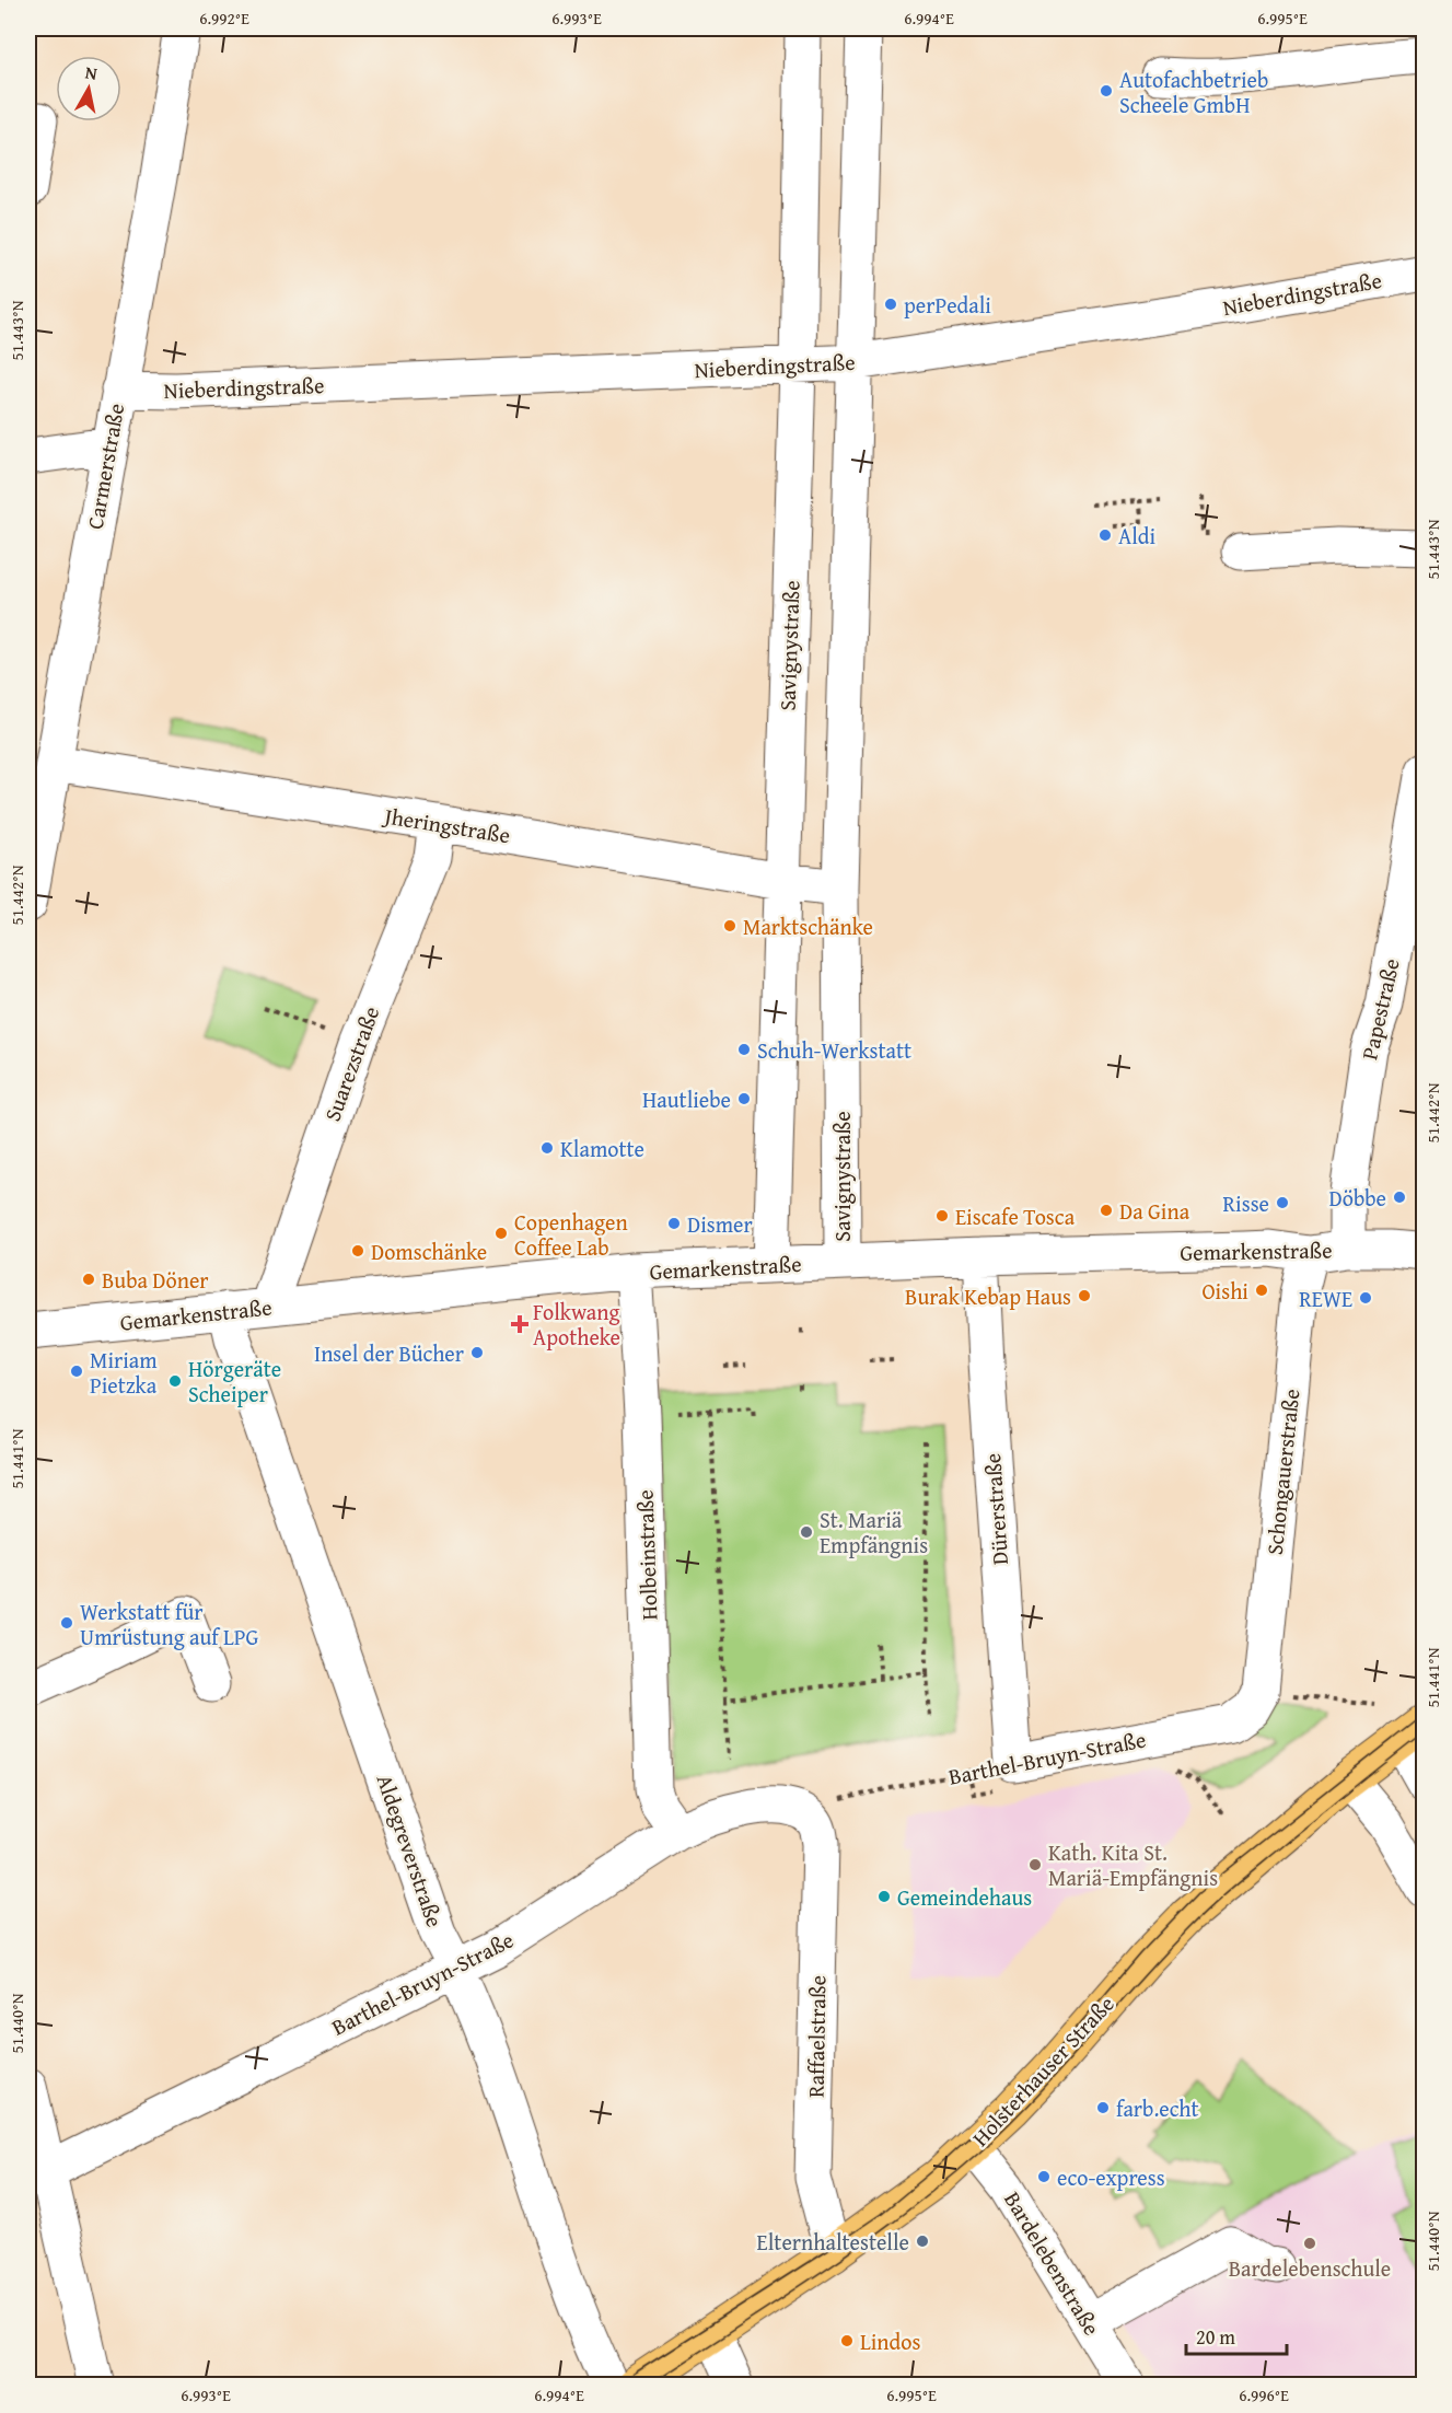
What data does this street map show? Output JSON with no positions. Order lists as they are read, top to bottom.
{
  "streets": {
    "main road": ["Holsterhauser Straße"],
    "street": [
      "Nieberdingstraße",
      "Carmerstraße",
      "Savignystraße",
      "Jheringstraße",
      "Papestraße",
      "Suarezstraße",
      "Gemarkenstraße",
      "Schongauerstraße",
      "Dürerstraße",
      "Holbeinstraße",
      "Barthel-Bruyn-Straße",
      "Aldegreverstraße",
      "Raffaelstraße",
      "Bardelebenstraße"
    ]
  },
  "crossings": [
    ["Nieberdingstraße", "Carmerstraße"],
    ["Nieberdingstraße", "Savignystraße"],
    ["Carmerstraße", "Jheringstraße"],
    ["Savignystraße", "Jheringstraße"],
    ["Savignystraße", "Gemarkenstraße"],
    ["Jheringstraße", "Suarezstraße"],
    ["Papestraße", "Gemarkenstraße"],
    ["Suarezstraße", "Gemarkenstraße"],
    ["Gemarkenstraße", "Schongauerstraße"],
    ["Gemarkenstraße", "Dürerstraße"],
    ["Gemarkenstraße", "Holbeinstraße"],
    ["Gemarkenstraße", "Aldegreverstraße"],
    ["Schongauerstraße", "Barthel-Bruyn-Straße"],
    ["Dürerstraße", "Barthel-Bruyn-Straße"],
    ["Holbeinstraße", "Barthel-Bruyn-Straße"],
    ["Barthel-Bruyn-Straße", "Aldegreverstraße"],
    ["Barthel-Bruyn-Straße", "Raffaelstraße"],
    ["Raffaelstraße", "Holsterhauser Straße"],
    ["Holsterhauser Straße", "Bardelebenstraße"]
  ],
  "places": {
    "other": [
      "Autofachbetrieb Scheele GmbH",
      "perPedali",
      "Aldi",
      "Marktschänke",
      "Schuh-Werkstatt",
      "Hautliebe",
      "Klamotte",
      "Döbbe",
      "Risse",
      "Da Gina",
      "Eiscafe Tosca",
      "Dismer",
      "Copenhagen Coffee Lab",
      "Domschänke",
      "Buba Döner",
      "Oishi",
      "Burak Kebap Haus",
      "REWE",
      "Insel der Bücher",
      "Miriam Pietzka",
      "Hörgeräte Scheiper",
      "St. Mariä Empfängnis",
      "Werkstatt für Umrüstung auf LPG",
      "Kath. Kita St. Mariä-Empfängnis",
      "Gemeindehaus",
      "farb.echt",
      "eco-express",
      "Elternhaltestelle",
      "Bardelebenschule",
      "Lindos"
    ],
    "health": ["Folkwang Apotheke"]
  },
  "scale_bar": "20 m",
  "north": "top",
  "coordinates": [
    "6.992°E",
    "6.993°E",
    "6.994°E",
    "6.995°E",
    "51.443°N",
    "51.442°N",
    "51.441°N",
    "51.440°N",
    "6.996°E"
  ]
}
